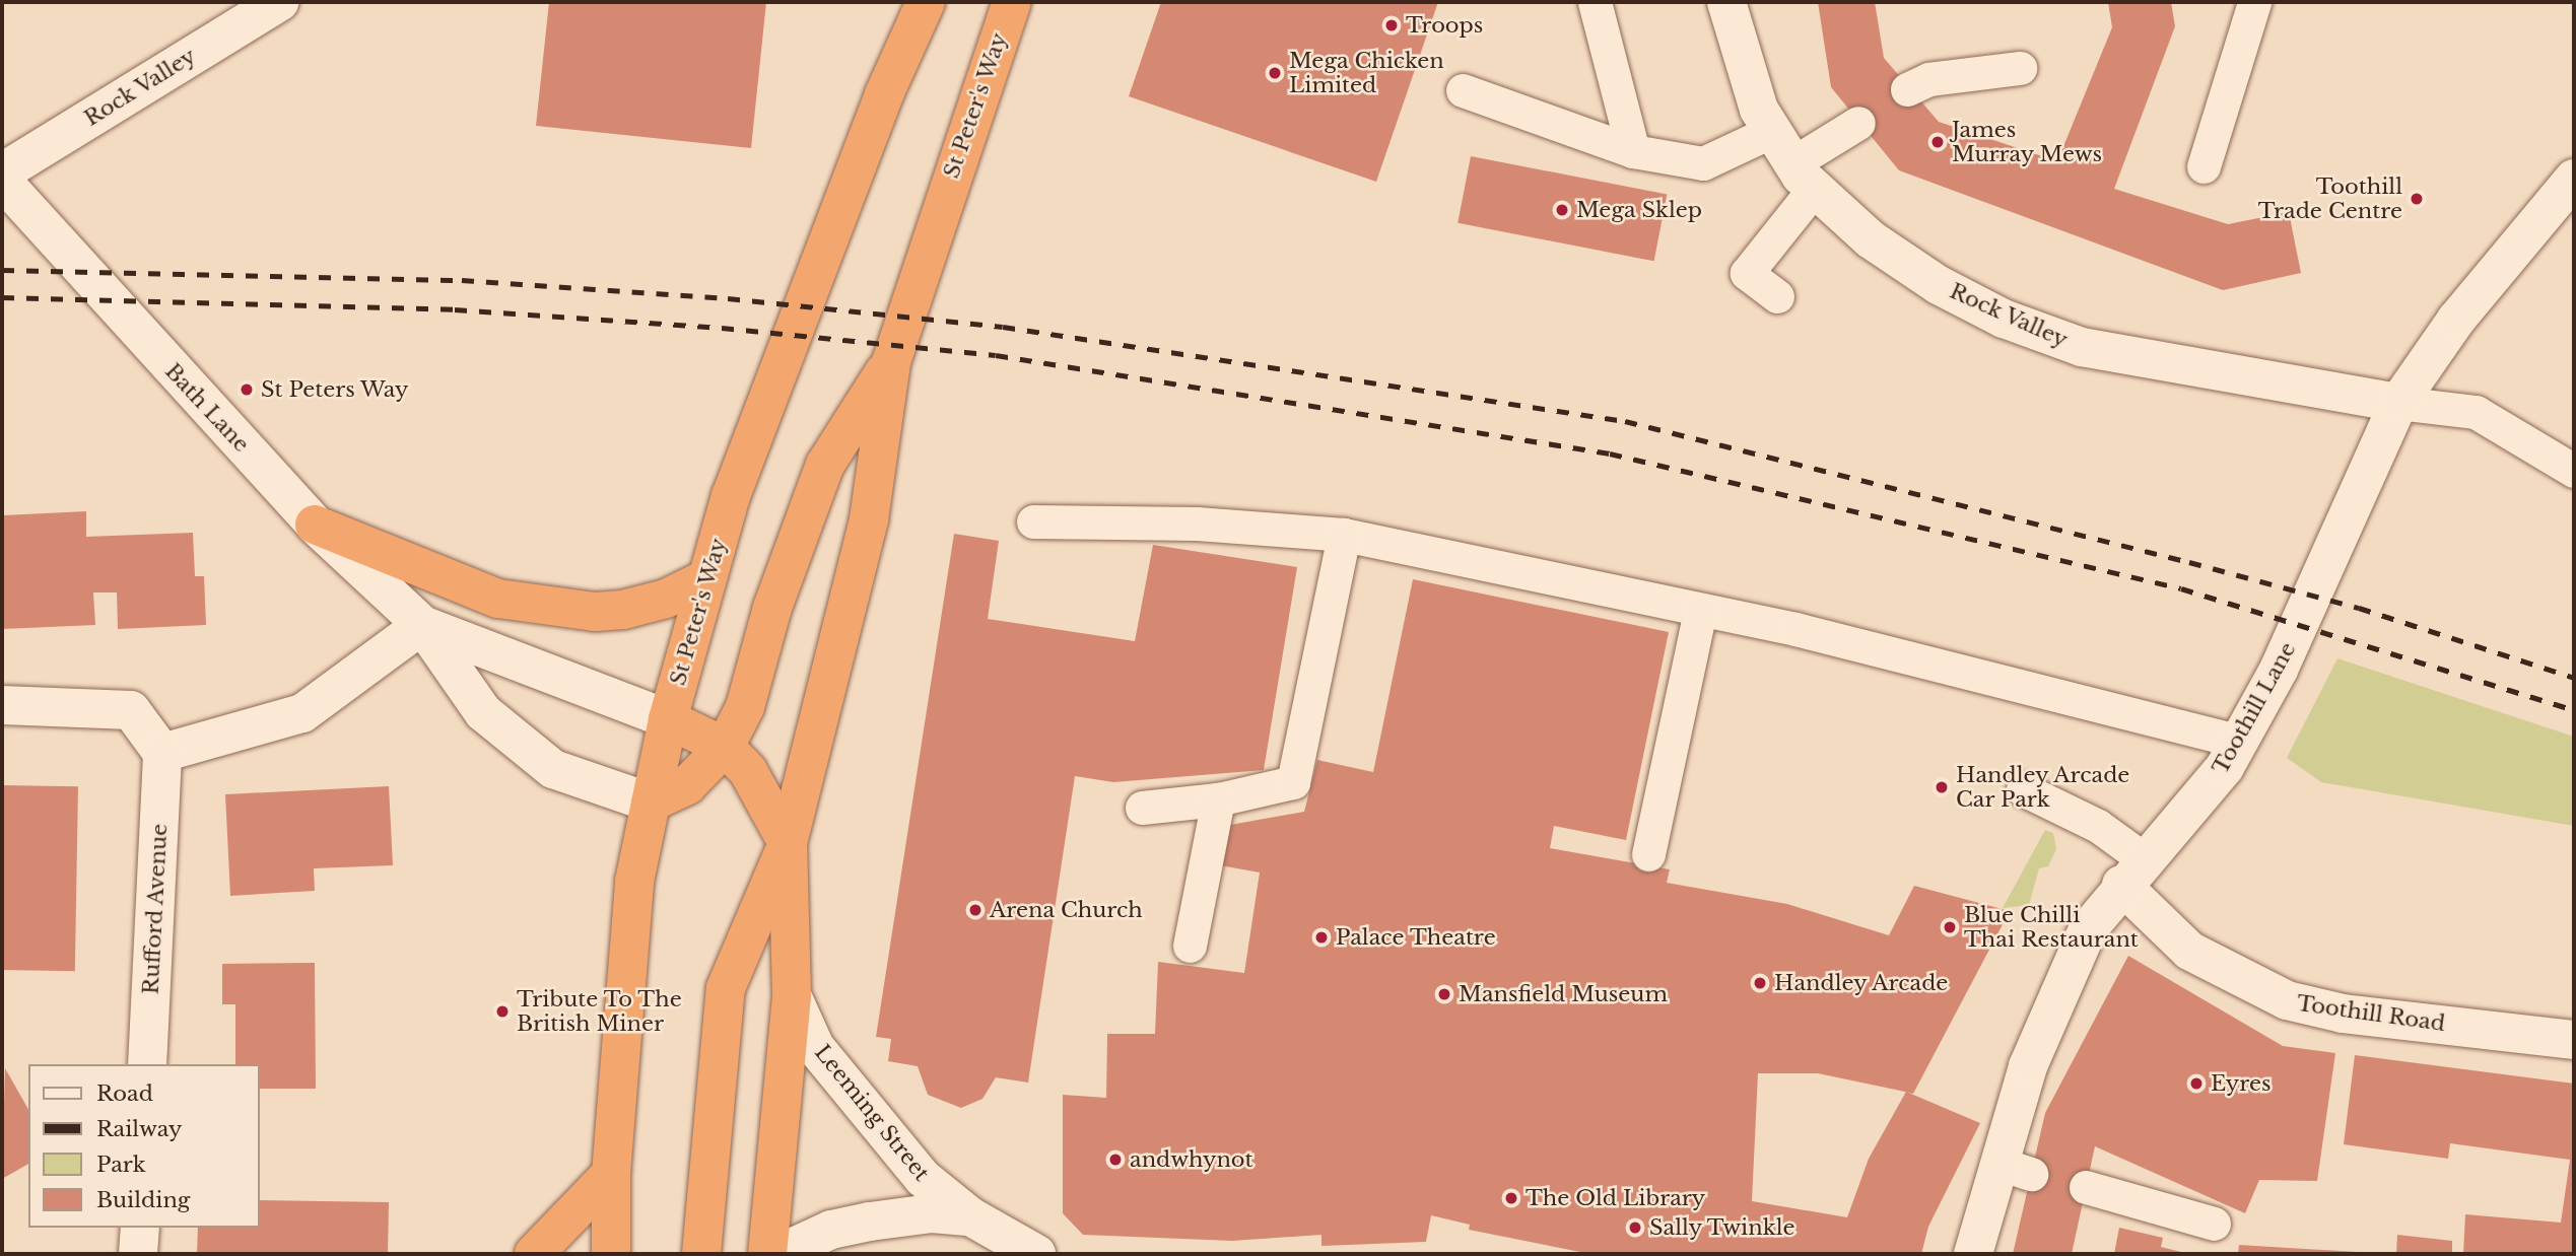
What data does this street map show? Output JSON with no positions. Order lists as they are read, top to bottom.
{
  "streets": {
    "highway": ["St Peter's Way"],
    "street": [
      "Rock Valley",
      "Bath Lane",
      "Toothill Lane",
      "Rufford Avenue",
      "Toothill Road",
      "Leeming Street"
    ]
  },
  "crossings": [
    ["Rock Valley", "Toothill Lane"],
    ["St Peter's Way", "Bath Lane"],
    ["St Peter's Way", "Leeming Street"],
    ["Toothill Lane", "Toothill Road"]
  ],
  "places": [
    "Troops",
    "Mega Chicken Limited",
    "James Murray Mews",
    "Toothill Trade Centre",
    "Mega Sklep",
    "St Peters Way",
    "Handley Arcade Car Park",
    "Arena Church",
    "Blue Chilli Thai Restaurant",
    "Palace Theatre",
    "Handley Arcade",
    "Mansfield Museum",
    "Tribute To The British Miner",
    "Eyres",
    "andwhynot",
    "The Old Library",
    "Sally Twinkle"
  ],
  "legend": [
    "Road",
    "Railway",
    "Park",
    "Building"
  ]
}
